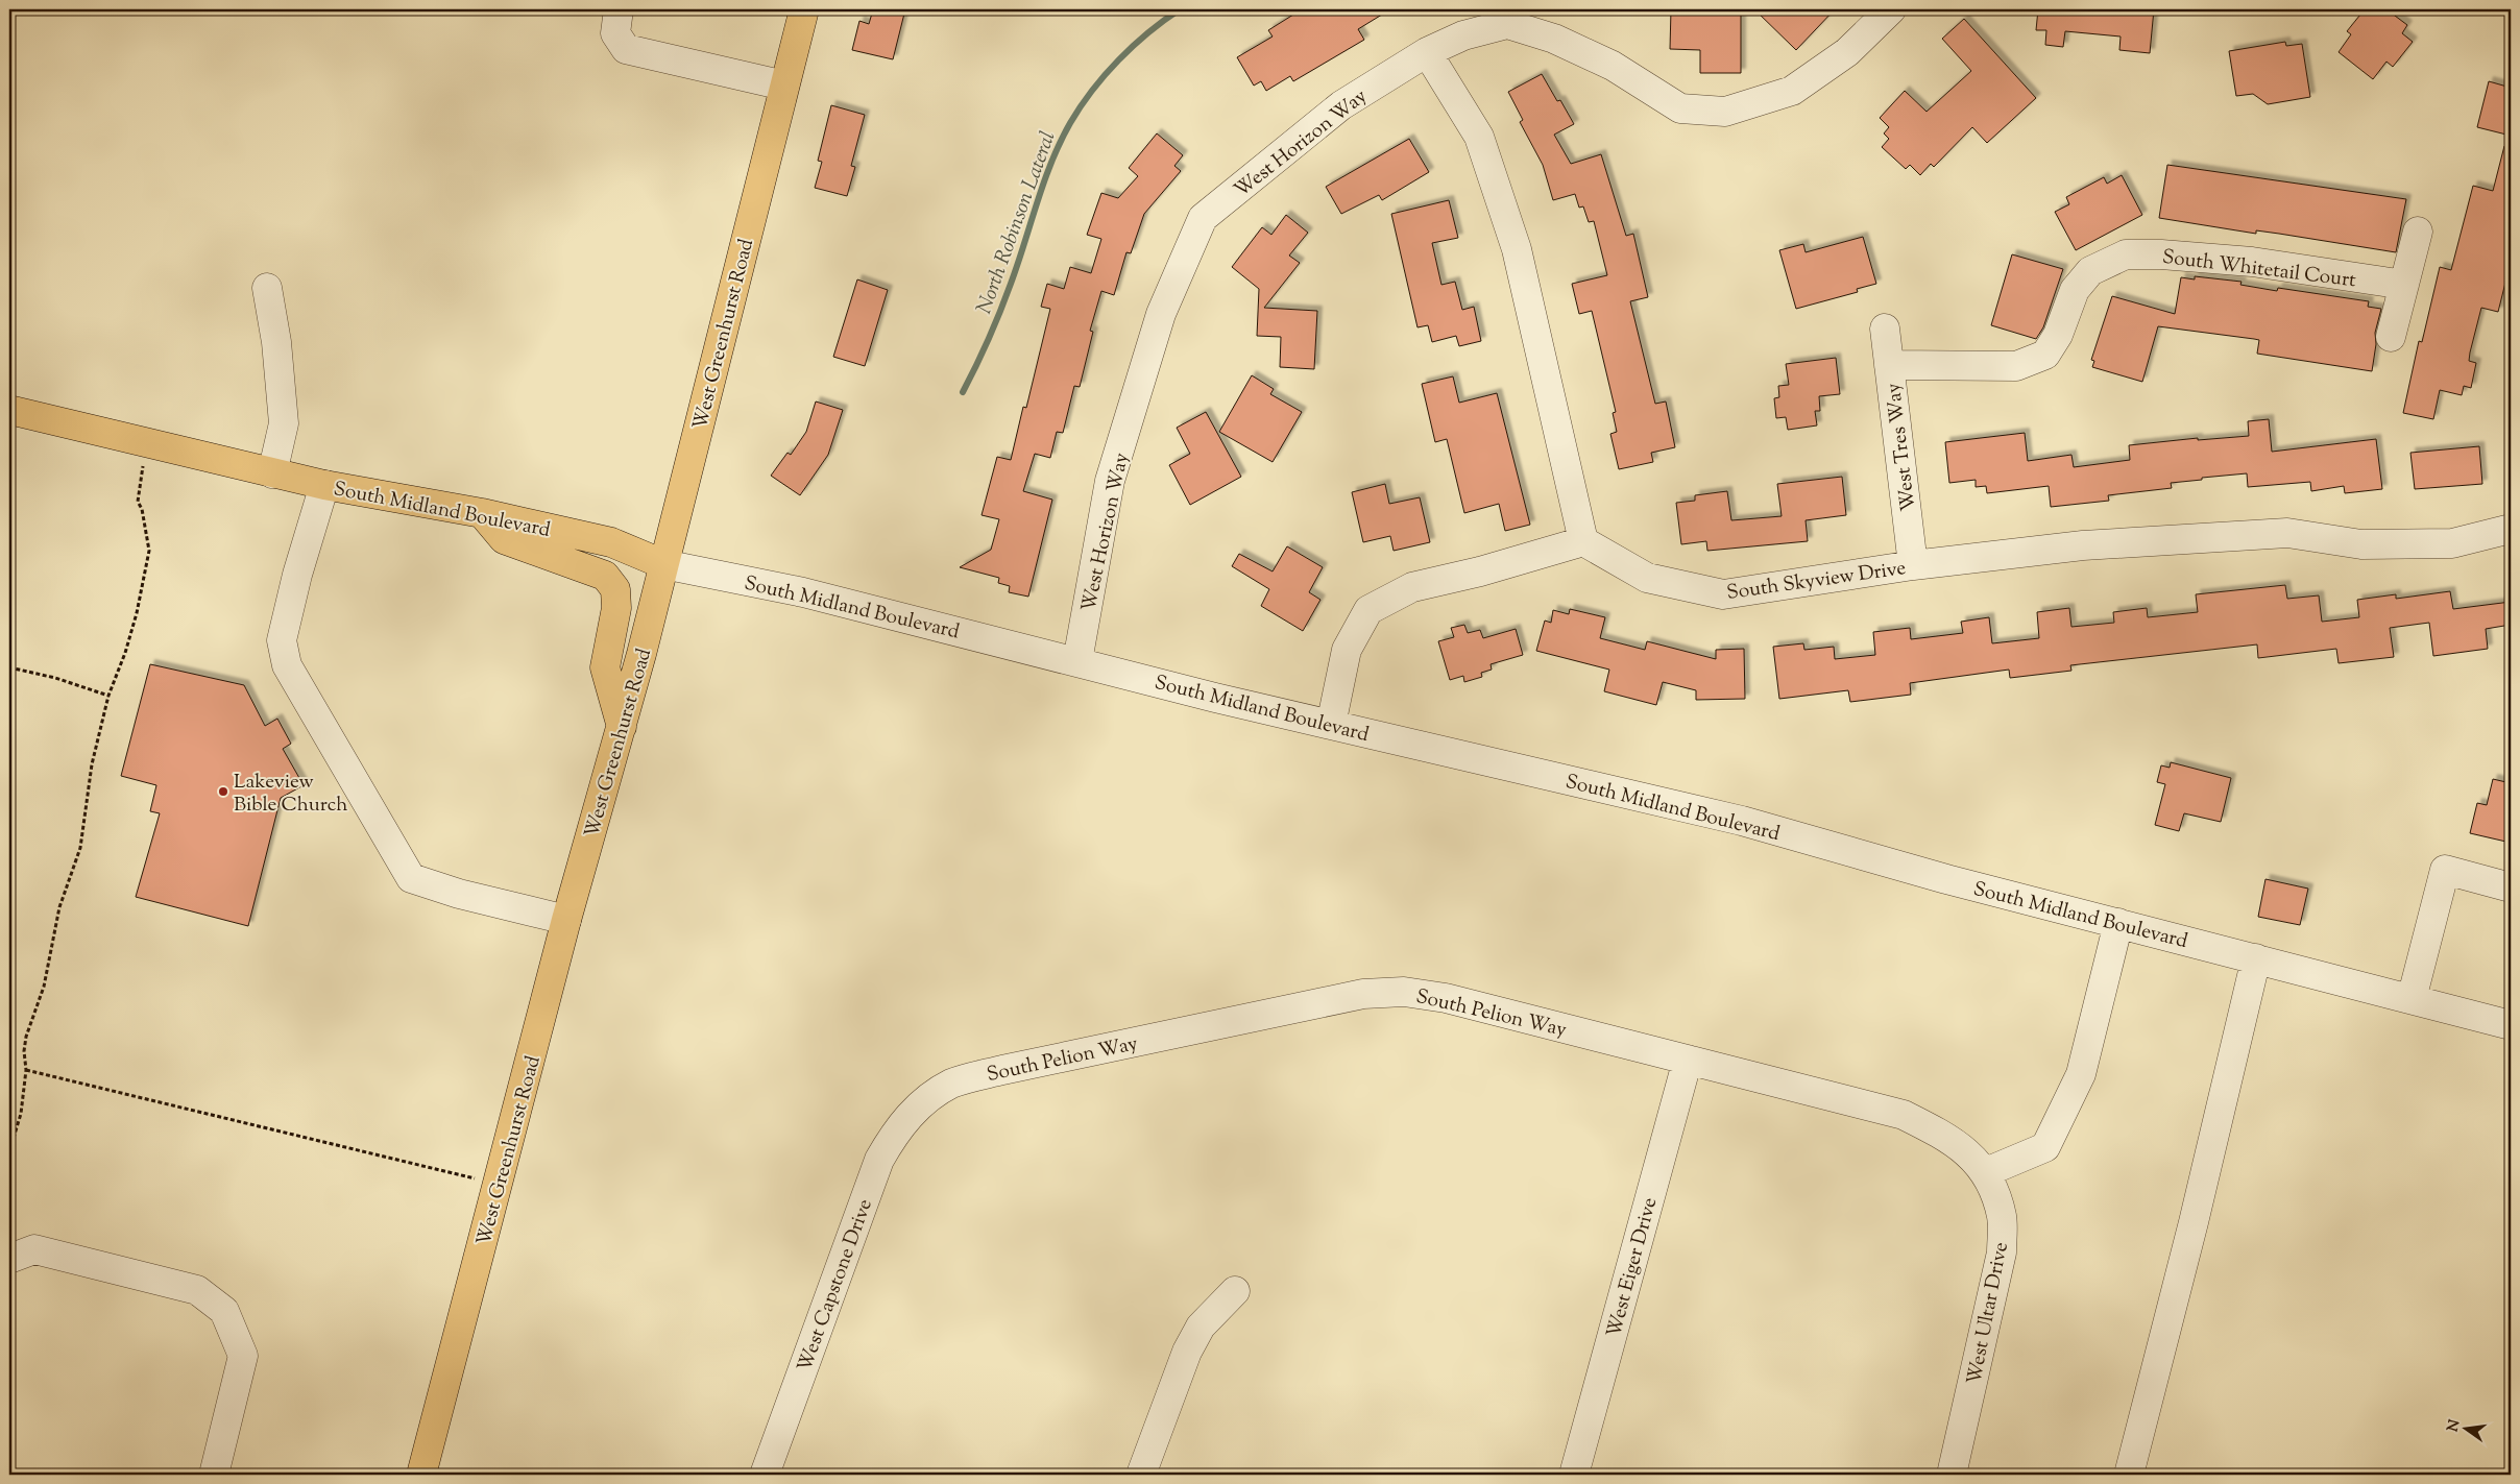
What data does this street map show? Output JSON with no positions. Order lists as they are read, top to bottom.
{
  "streets": {
    "main road": ["West Greenhurst Road", "South Midland Boulevard"],
    "street": [
      "West Horizon Way",
      "South Whitetail Court",
      "West Tres Way",
      "South Skyview Drive",
      "South Pelion Way",
      "West Eiger Drive",
      "West Capstone Drive",
      "West Ultar Drive"
    ]
  },
  "crossings": [
    ["West Horizon Way", "South Midland Boulevard"],
    ["South Whitetail Court", "West Tres Way"],
    ["West Greenhurst Road", "South Midland Boulevard"],
    ["West Tres Way", "South Skyview Drive"],
    ["South Pelion Way", "West Eiger Drive"],
    ["South Pelion Way", "West Capstone Drive"],
    ["South Pelion Way", "West Ultar Drive"]
  ],
  "water": ["North Robinson Lateral"],
  "places": ["Lakeview Bible Church"],
  "north": "left"
}
